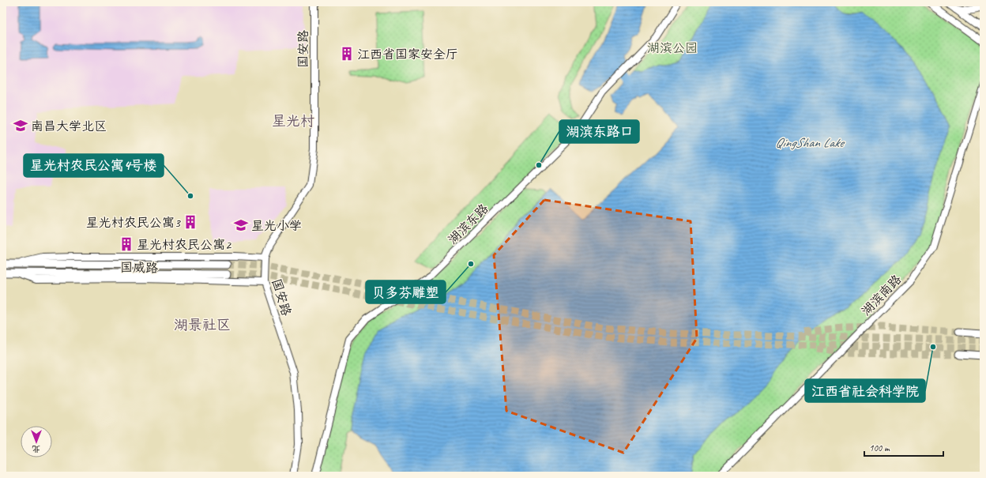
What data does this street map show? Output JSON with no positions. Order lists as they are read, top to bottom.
{
  "streets": {
    "main road": ["国威路"],
    "street": ["国安路", "湖滨东路", "湖滨南路"]
  },
  "crossings": [
    ["国安路", "国威路"]
  ],
  "districts": ["星光村", "湖景社区"],
  "water": ["QingShan Lake"],
  "parks": ["湖滨公园"],
  "places": {
    "building": ["江西省国家安全厅", "星光村农民公寓3", "星光村农民公寓2"],
    "school or university": ["南昌大学北区", "星光小学"],
    "other": [
      "湖滨东路口",
      "星光村农民公寓4号楼",
      "贝多芬雕塑",
      "江西省社会科学院"
    ]
  },
  "scale_bar": "100 m",
  "north": "bottom"
}
